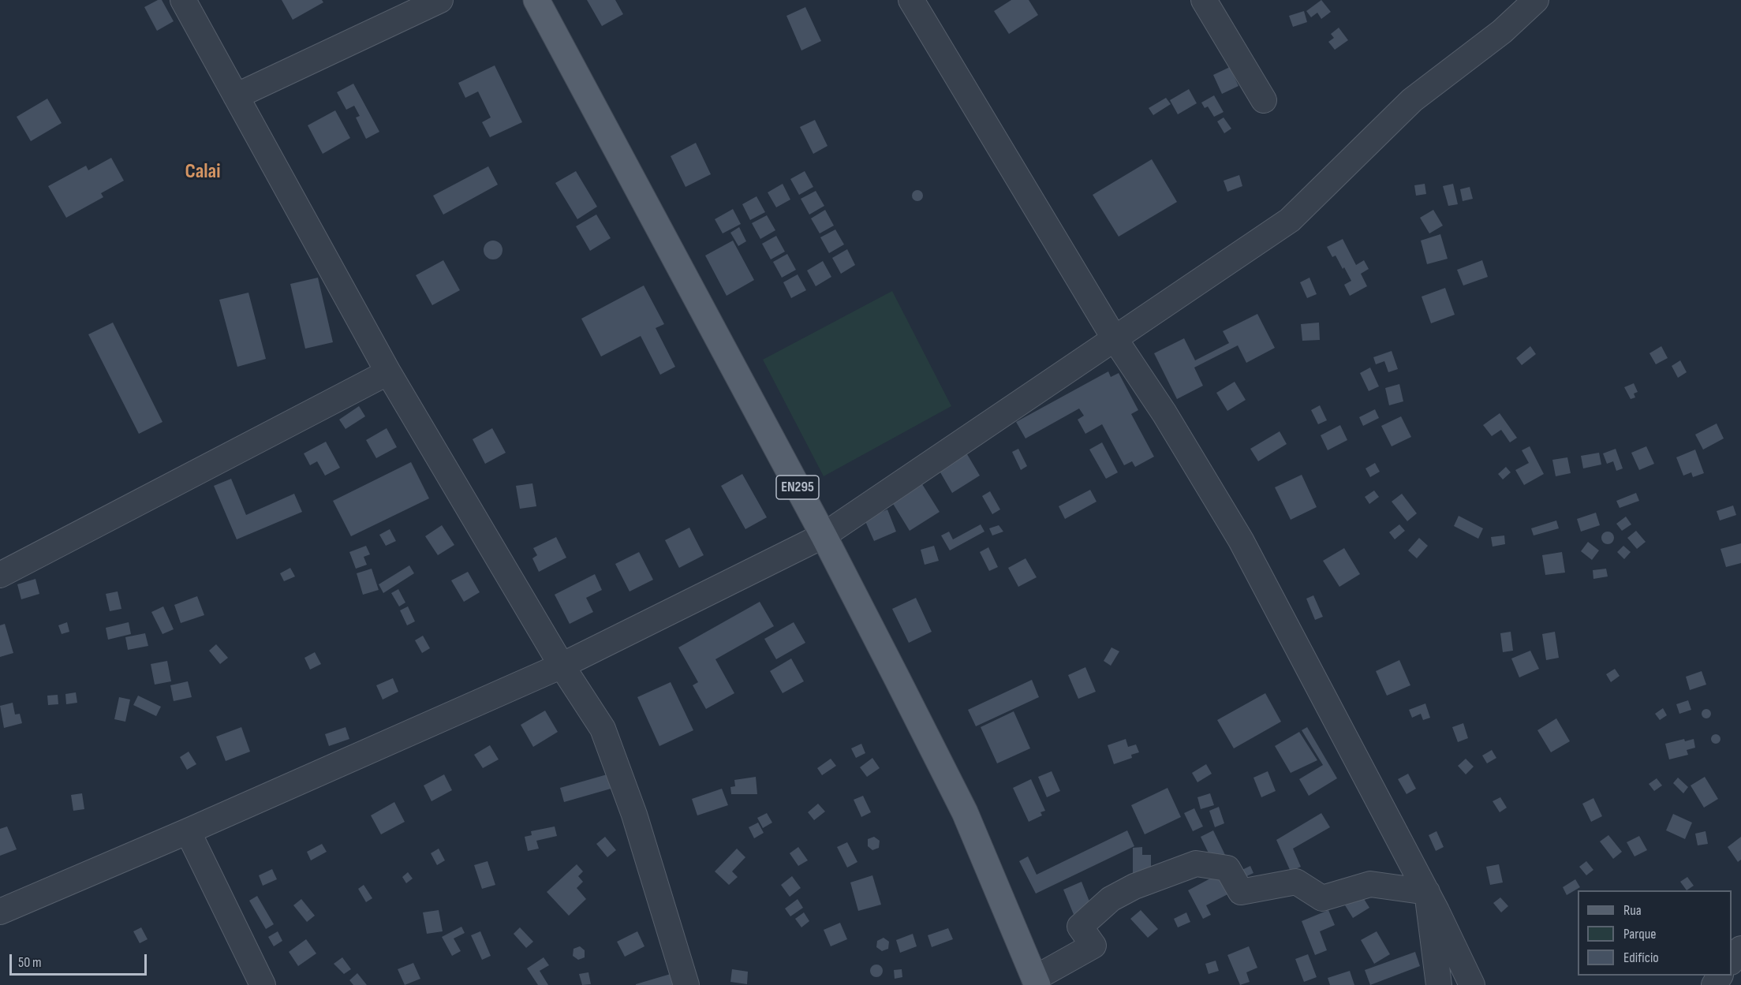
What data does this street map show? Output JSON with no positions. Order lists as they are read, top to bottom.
{
  "streets": {
    "main road": ["EN295"]
  },
  "districts": ["Calai"],
  "legend": ["Rua", "Parque", "Edifício"],
  "scale_bar": "50 m"
}
